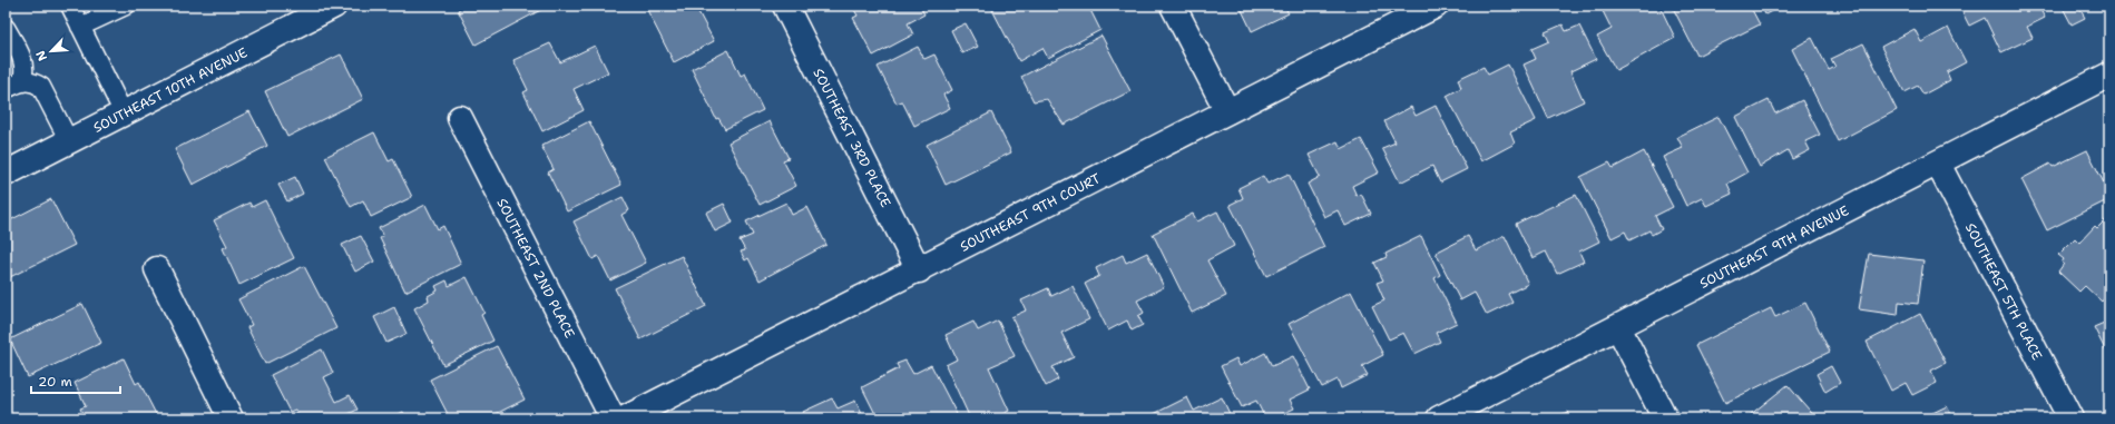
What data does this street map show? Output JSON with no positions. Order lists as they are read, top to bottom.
{
  "streets": {
    "street": [
      "SOUTHEAST 10TH AVENUE",
      "SOUTHEAST 3RD PLACE",
      "SOUTHEAST 9TH COURT",
      "SOUTHEAST 9TH AVENUE",
      "SOUTHEAST 2ND PLACE",
      "SOUTHEAST 5TH PLACE"
    ]
  },
  "crossings": [
    ["SOUTHEAST 3RD PLACE", "SOUTHEAST 9TH COURT"],
    ["SOUTHEAST 9TH AVENUE", "SOUTHEAST 5TH PLACE"]
  ],
  "scale_bar": "20 m",
  "north": "bottom left"
}
